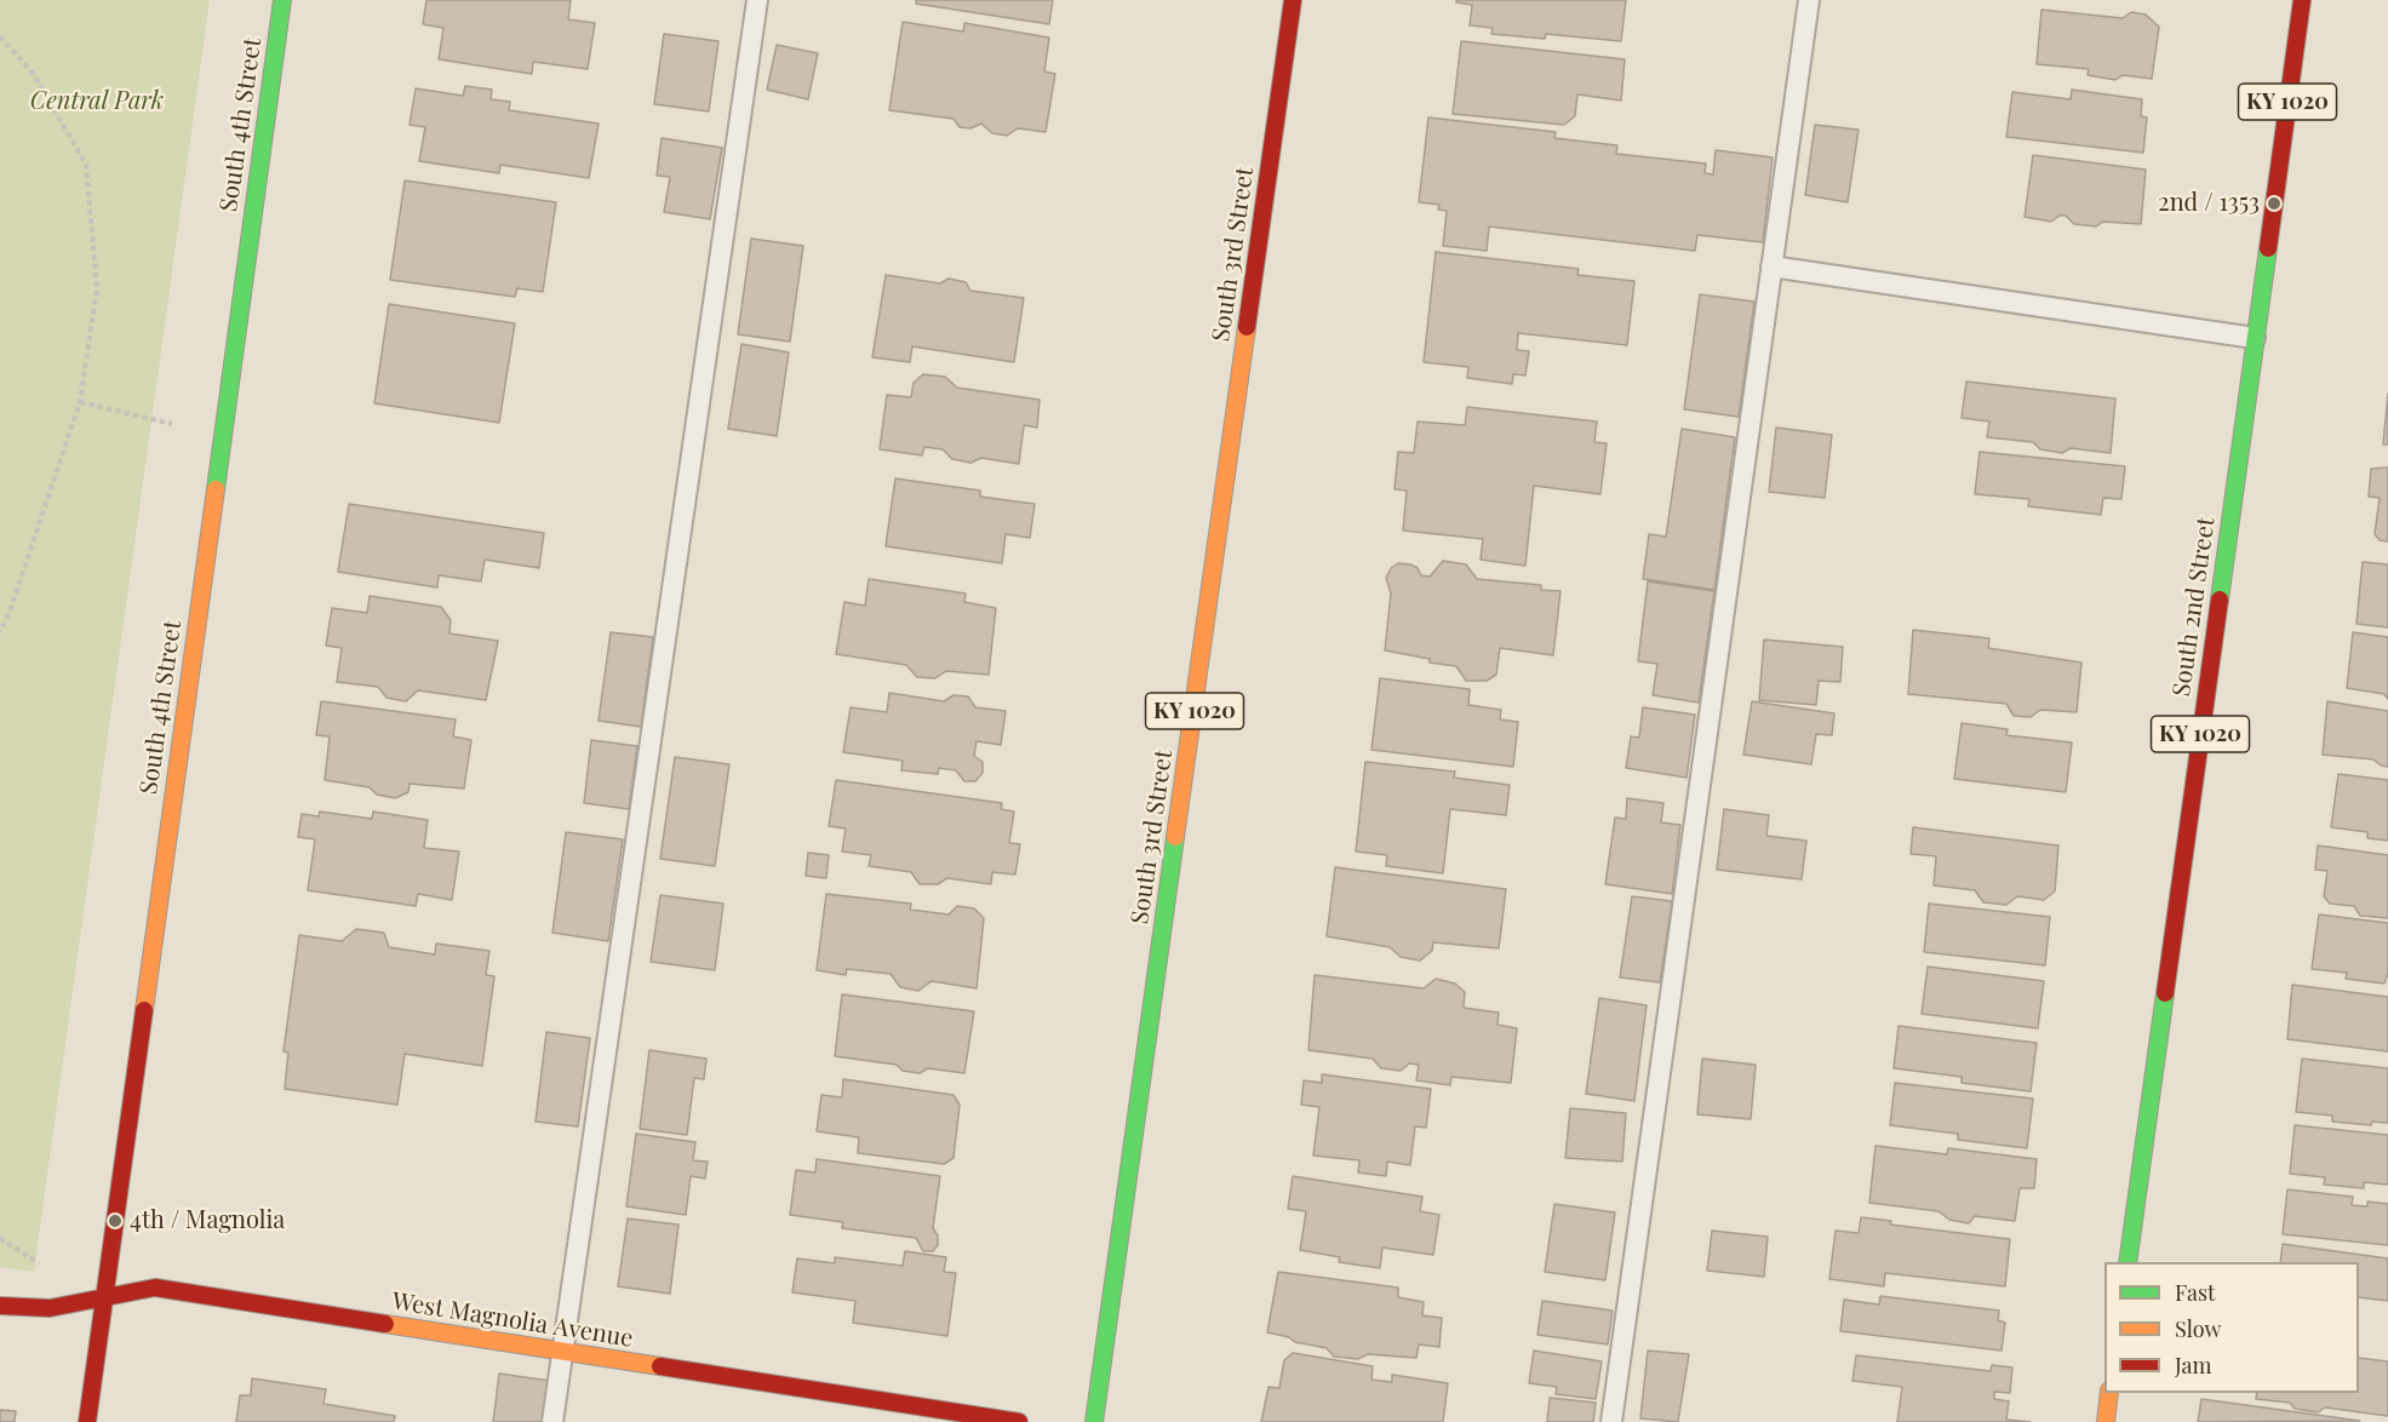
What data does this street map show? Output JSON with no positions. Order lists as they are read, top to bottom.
{
  "streets": {
    "main road": [
      "KY 1020",
      "South 4th Street",
      "South 3rd Street",
      "South 2nd Street",
      "West Magnolia Avenue"
    ]
  },
  "crossings": [
    ["South 4th Street", "West Magnolia Avenue"]
  ],
  "parks": ["Central Park"],
  "places": ["2nd / 1353", "4th / Magnolia"],
  "legend": ["Fast", "Slow", "Jam"]
}
